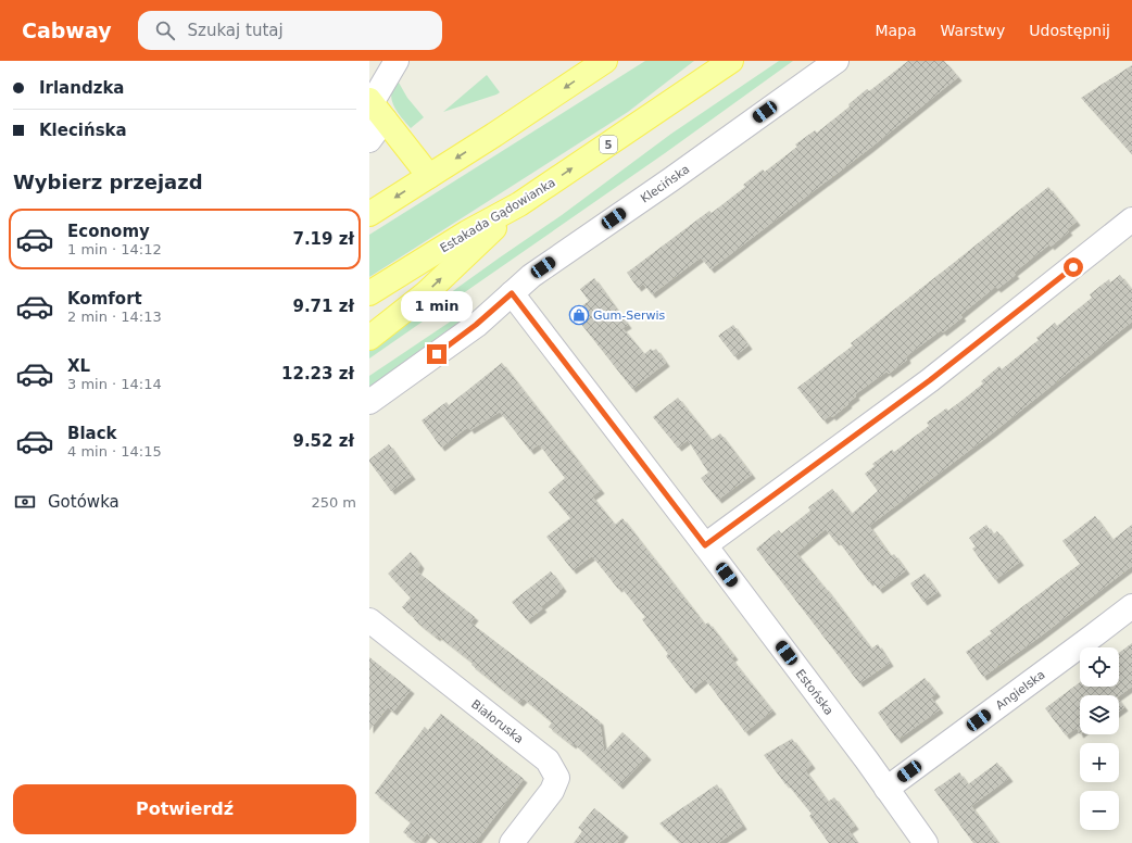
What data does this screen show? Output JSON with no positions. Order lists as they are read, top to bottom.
{
  "streets": {
    "main road": ["5", "Estakada Gądowianka"],
    "street": [
      "Klecińska",
      "Angielska",
      "Estońska",
      "Białoruska"
    ]
  },
  "crossings": [
    ["Klecińska", "Estońska"],
    ["Angielska", "Estońska"]
  ],
  "places": {
    "shop": ["Gum-Serwis"]
  },
  "page": {
    "header": "Cabway",
    "search": "Szukaj tutaj",
    "nav": ["Mapa", "Warstwy", "Udostępnij"],
    "banner": ["Irlandzka", "Klecińska"],
    "heading": "Wybierz przejazd",
    "list": [
      {
        "name": "Economy",
        "note": "1 min · 14:12",
        "value": "7.19 zł"
      },
      {
        "name": "Komfort",
        "note": "2 min · 14:13",
        "value": "9.71 zł"
      },
      {
        "name": "XL",
        "note": "3 min · 14:14",
        "value": "12.23 zł"
      },
      {
        "name": "Black",
        "note": "4 min · 14:15",
        "value": "9.52 zł"
      }
    ],
    "bubble": "1 min",
    "pay": ["Gotówka", "250 m"],
    "map_buttons": ["+", "−"],
    "buttons": "Potwierdź"
  }
}
